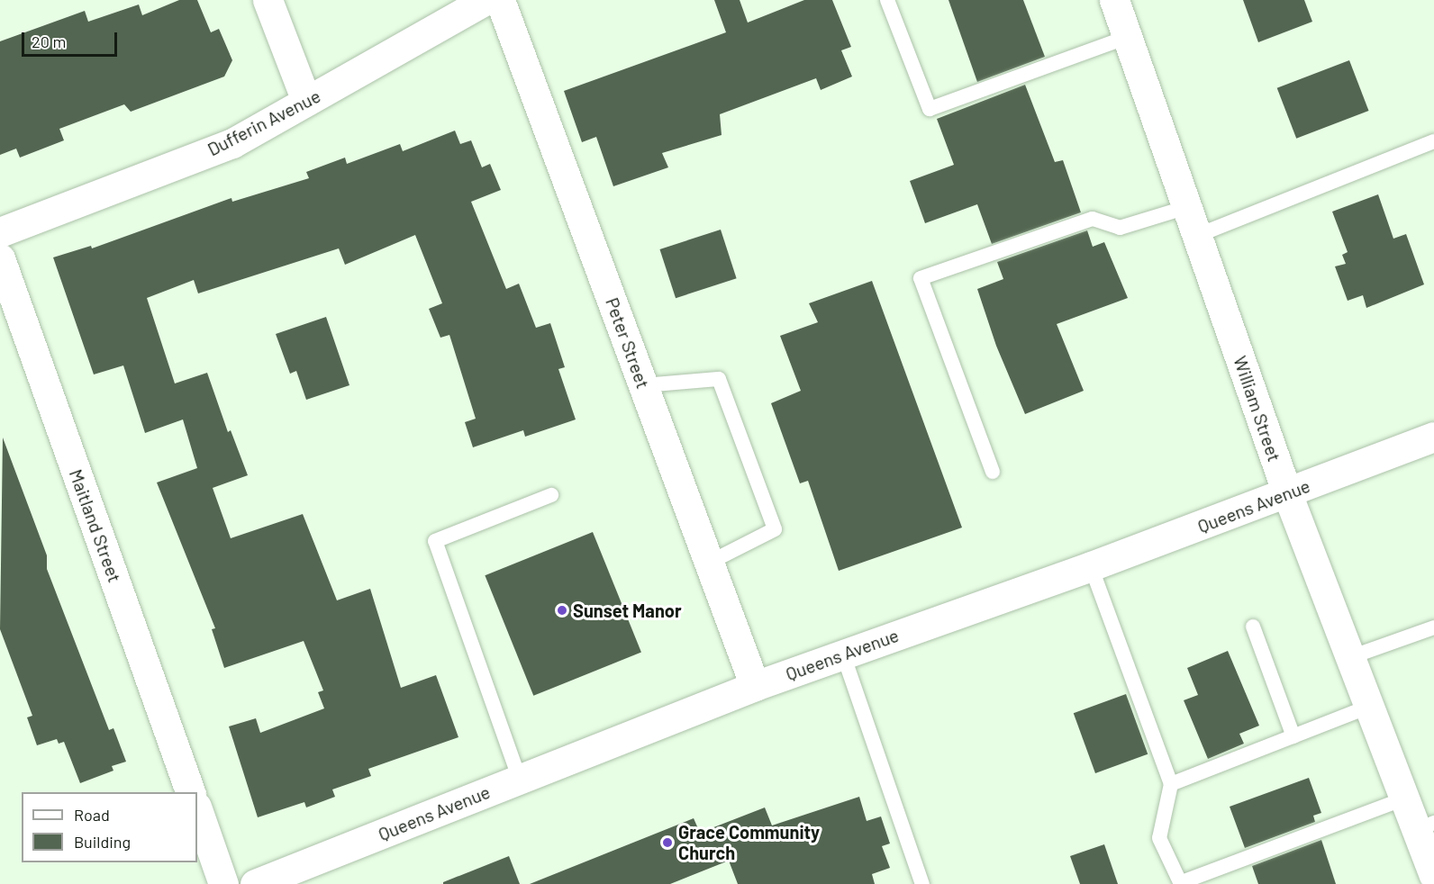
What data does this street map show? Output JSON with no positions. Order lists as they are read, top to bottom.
{
  "streets": {
    "street": [
      "Dufferin Avenue",
      "Peter Street",
      "William Street",
      "Queens Avenue",
      "Maitland Street"
    ]
  },
  "crossings": [
    ["Peter Street", "Queens Avenue"],
    ["William Street", "Queens Avenue"]
  ],
  "places": ["Sunset Manor", "Grace Community Church"],
  "legend": ["Road", "Building"],
  "scale_bar": "20 m"
}
